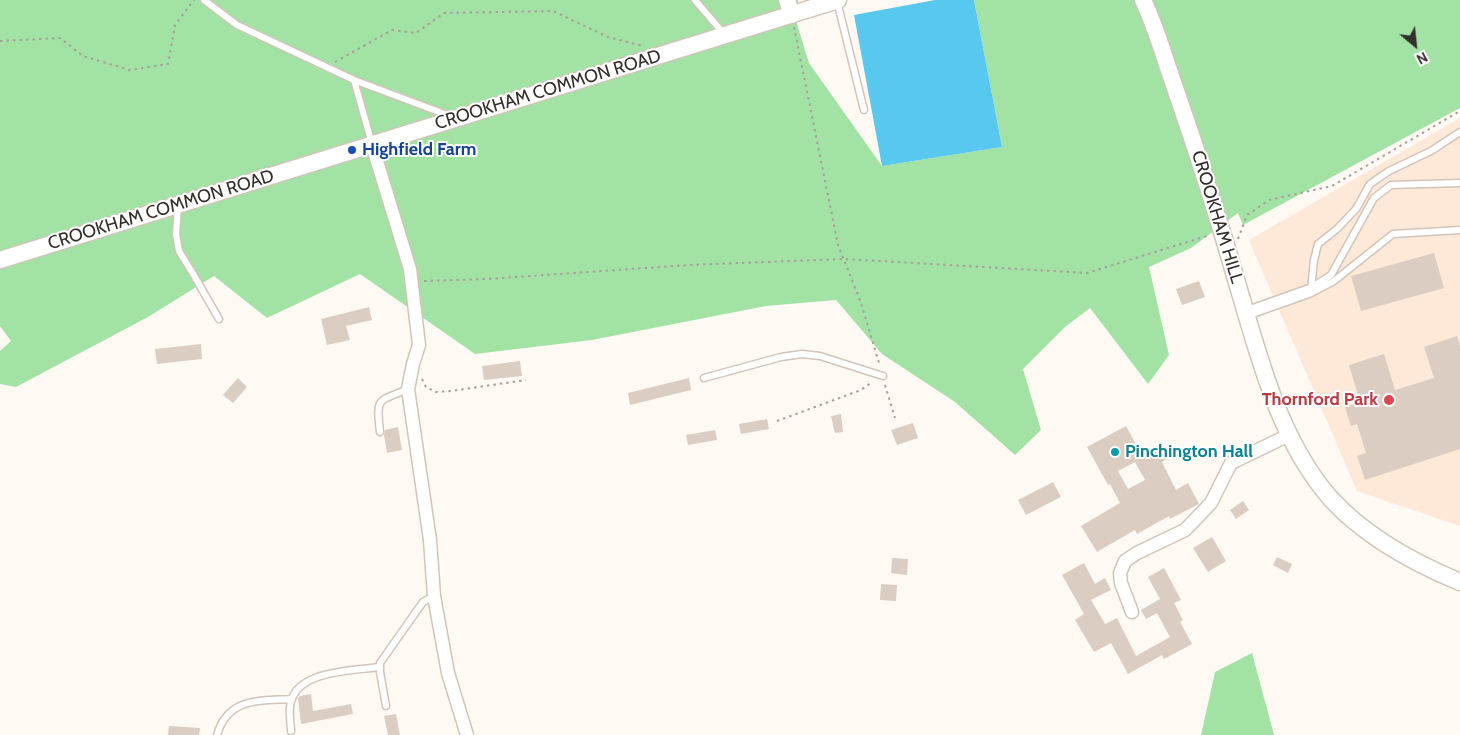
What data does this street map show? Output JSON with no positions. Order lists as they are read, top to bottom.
{
  "streets": {
    "street": ["CROOKHAM COMMON ROAD", "CROOKHAM HILL"]
  },
  "places": ["Highfield Farm", "Thornford Park", "Pinchington Hall"],
  "north": "bottom right"
}
